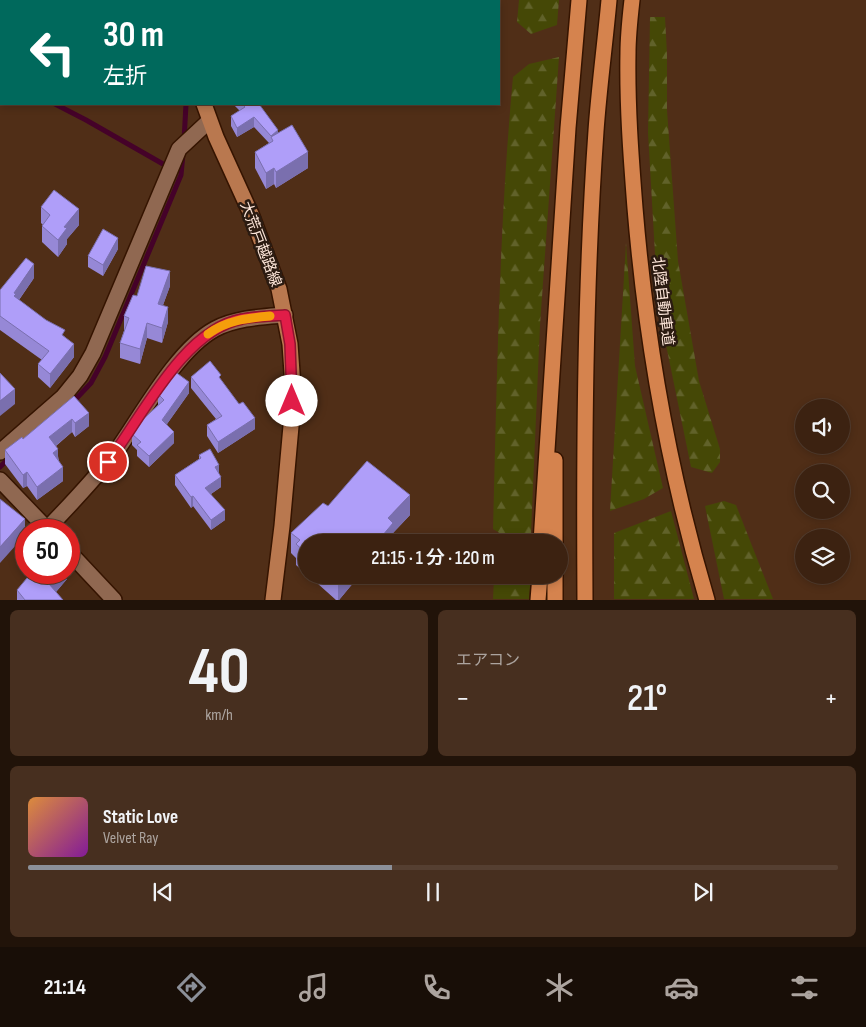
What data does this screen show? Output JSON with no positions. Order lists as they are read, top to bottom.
{
  "streets": {
    "highway": ["北陸自動車道"],
    "main road": ["大荒戸越路線"]
  },
  "page": {
    "turn": ["30 m", "左折"],
    "limit": "50",
    "trip": "21:15 · 1 分 · 120 m",
    "tile": [
      ["40", "km/h"],
      "エアコン"
    ],
    "heat": ["−", "21°", "+"],
    "song": ["Static Love", "Velvet Ray"],
    "tabs": "21:14"
  }
}
